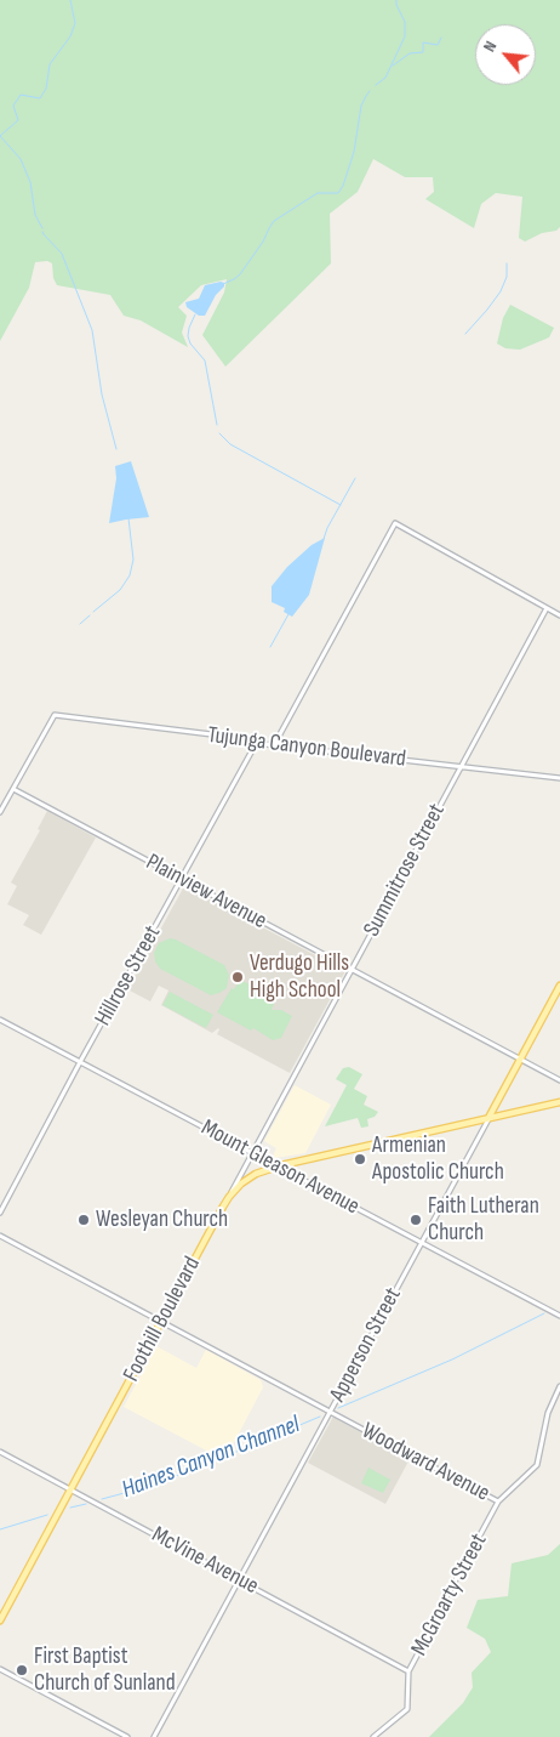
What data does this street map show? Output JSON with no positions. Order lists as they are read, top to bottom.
{
  "streets": {
    "main road": ["Foothill Boulevard", "Apperson Street"],
    "street": [
      "Tujunga Canyon Boulevard",
      "Summitrose Street",
      "Plainview Avenue",
      "Hillrose Street",
      "Mount Gleason Avenue",
      "Woodward Avenue",
      "McVine Avenue",
      "McGroarty Street"
    ]
  },
  "crossings": [
    ["Tujunga Canyon Boulevard", "Summitrose Street"],
    ["Tujunga Canyon Boulevard", "Plainview Avenue"],
    ["Tujunga Canyon Boulevard", "Hillrose Street"],
    ["Summitrose Street", "Plainview Avenue"],
    ["Summitrose Street", "Mount Gleason Avenue"],
    ["Summitrose Street", "Foothill Boulevard"],
    ["Plainview Avenue", "Hillrose Street"],
    ["Plainview Avenue", "Apperson Street"],
    ["Hillrose Street", "Mount Gleason Avenue"],
    ["Mount Gleason Avenue", "Foothill Boulevard"],
    ["Mount Gleason Avenue", "Apperson Street"],
    ["Foothill Boulevard", "Apperson Street"],
    ["Foothill Boulevard", "Woodward Avenue"],
    ["Foothill Boulevard", "McVine Avenue"],
    ["Apperson Street", "Woodward Avenue"],
    ["Apperson Street", "McVine Avenue"],
    ["Woodward Avenue", "McGroarty Street"],
    ["McVine Avenue", "McGroarty Street"]
  ],
  "water": ["Haines Canyon Channel"],
  "places": [
    "Verdugo Hills High School",
    "Armenian Apostolic Church",
    "Wesleyan Church",
    "Faith Lutheran Church",
    "First Baptist Church of Sunland"
  ],
  "north": "top left"
}
